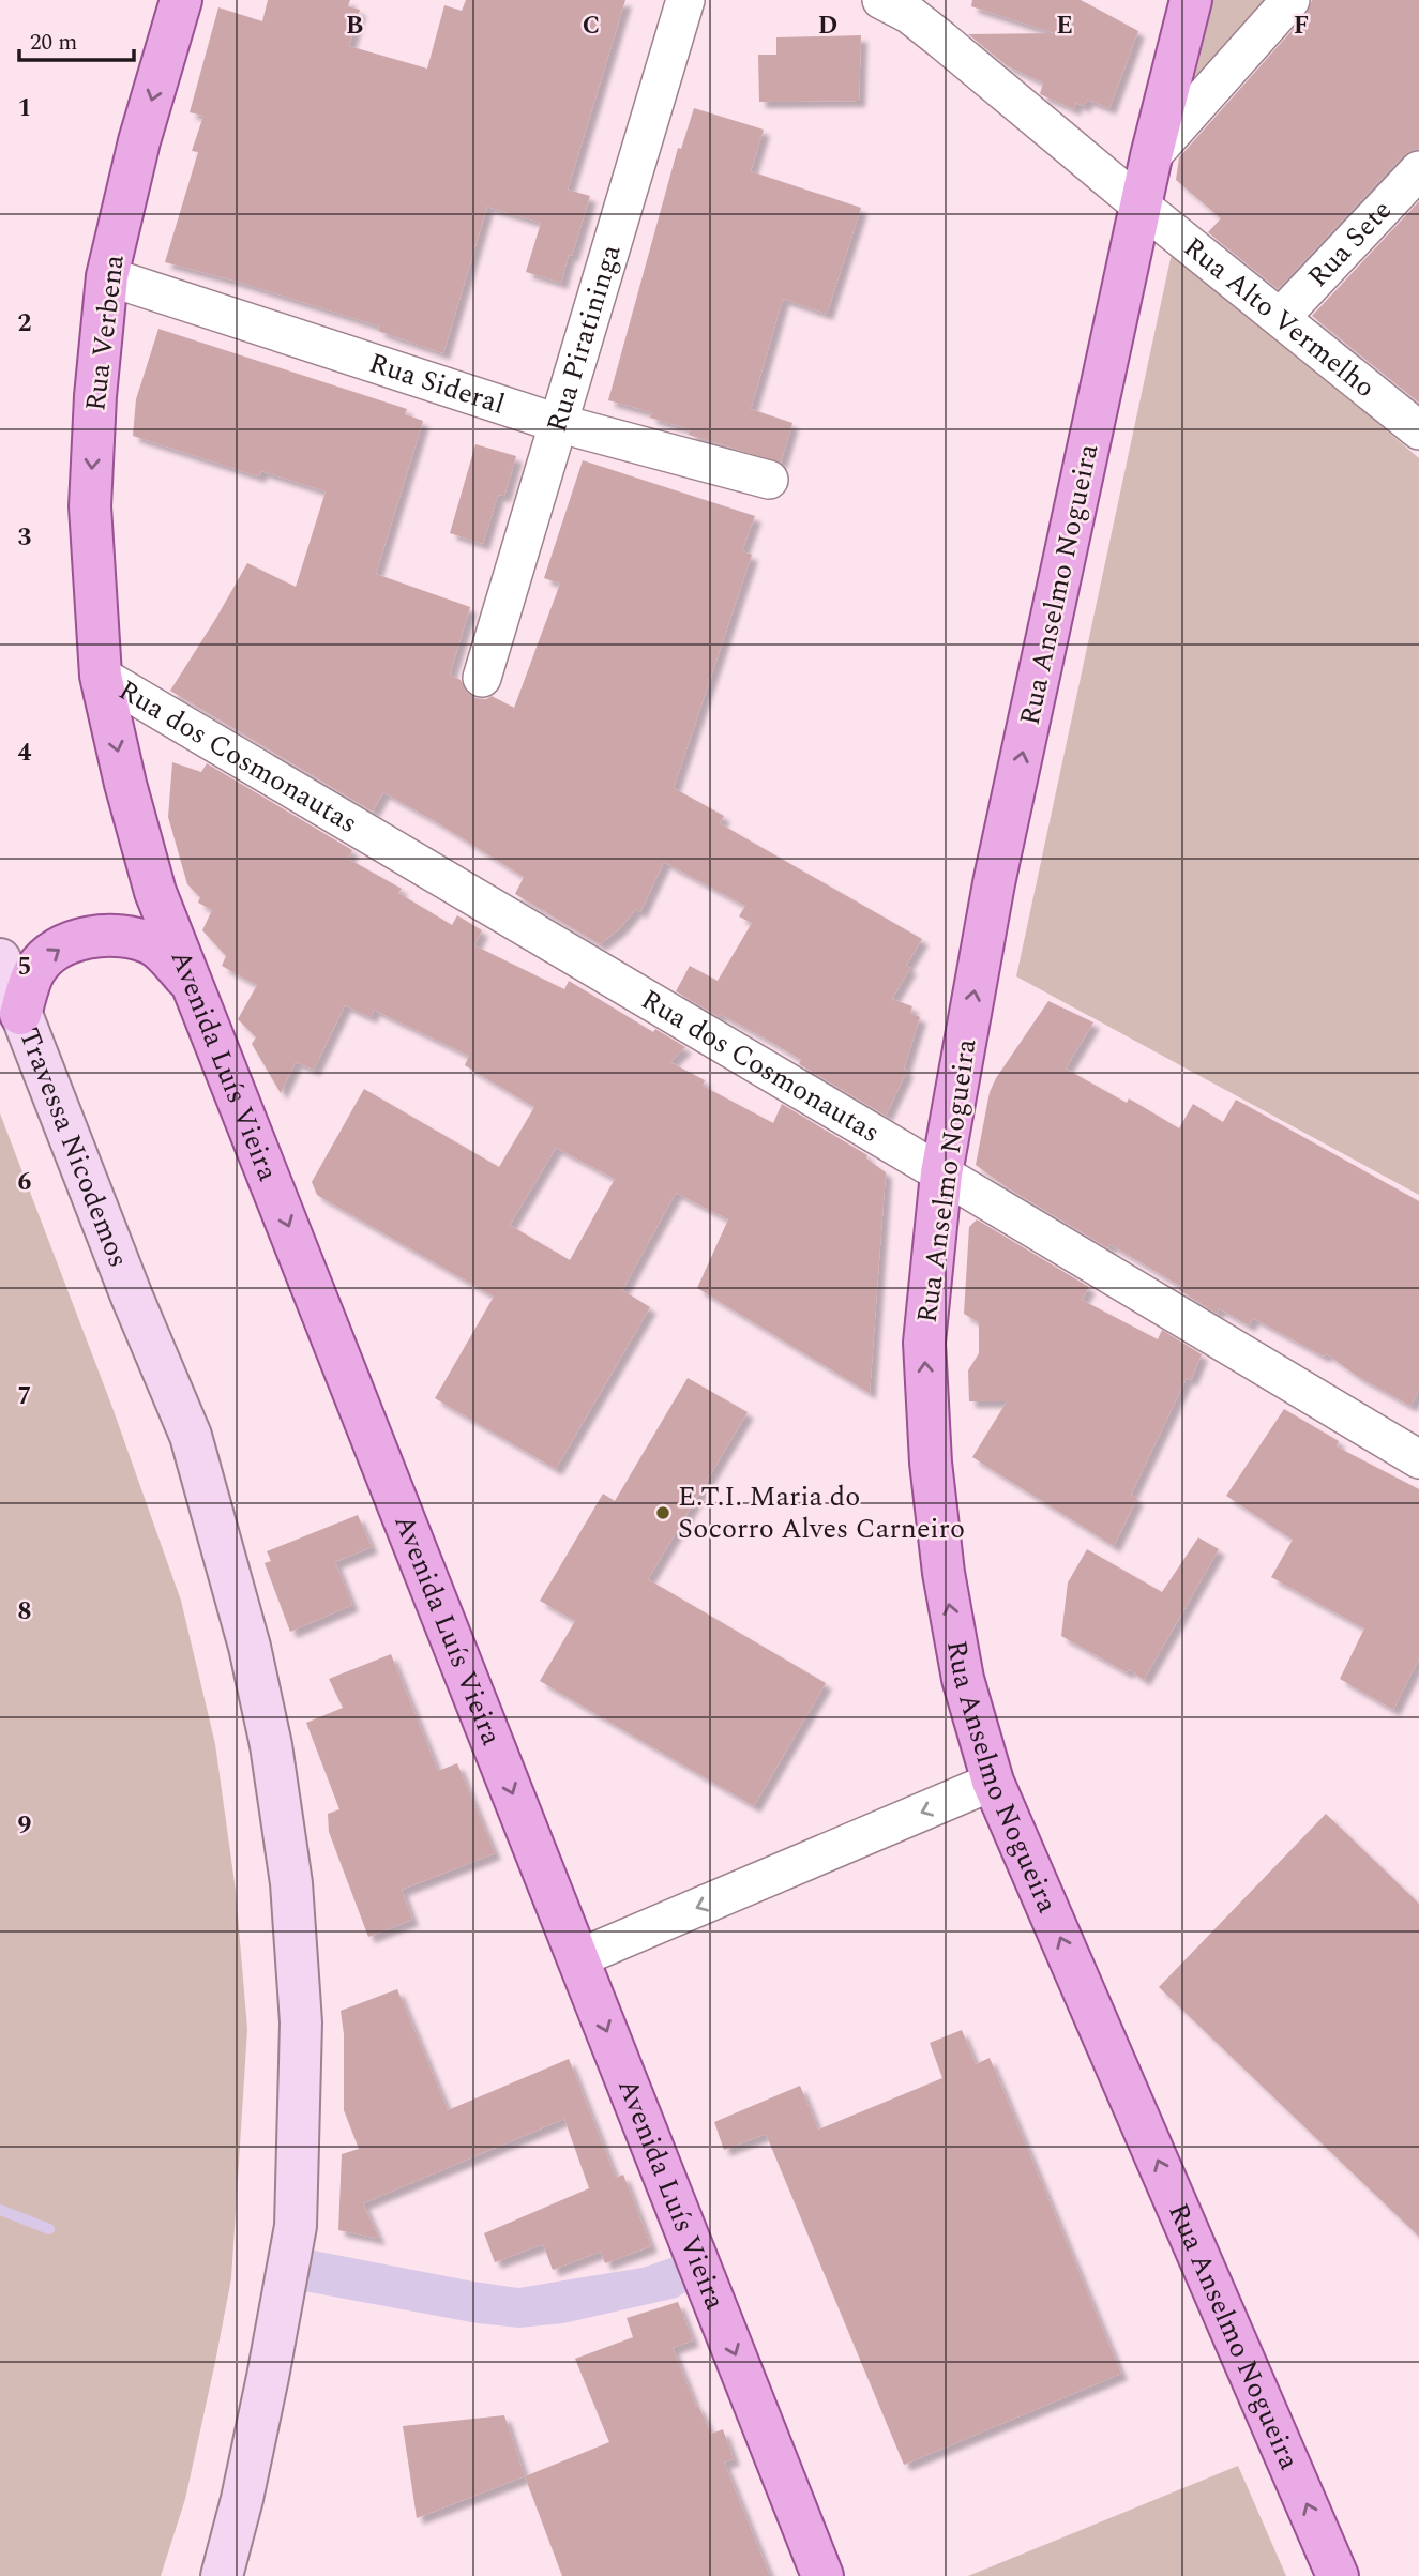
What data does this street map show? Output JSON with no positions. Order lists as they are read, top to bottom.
{
  "streets": {
    "main road": [
      "Rua Verbena",
      "Rua Anselmo Nogueira",
      "Avenida Luís Vieira",
      "Travessa Nicodemos"
    ],
    "street": [
      "Rua Sete",
      "Rua Alto Vermelho",
      "Rua Piratininga",
      "Rua Sideral",
      "Rua dos Cosmonautas"
    ]
  },
  "crossings": [
    ["Rua Sete", "Rua Alto Vermelho"],
    ["Rua Alto Vermelho", "Rua Anselmo Nogueira"],
    ["Rua Verbena", "Rua Sideral"],
    ["Rua Verbena", "Rua dos Cosmonautas"],
    ["Rua Verbena", "Avenida Luís Vieira"],
    ["Rua Piratininga", "Rua Sideral"],
    ["Rua Anselmo Nogueira", "Rua dos Cosmonautas"],
    ["Rua dos Cosmonautas", "Avenida Luís Vieira"]
  ],
  "one_way": ["Rua Verbena", "Rua Anselmo Nogueira", "Avenida Luís Vieira"],
  "places": ["E.T.I. Maria do Socorro Alves Carneiro"],
  "scale_bar": "20 m",
  "grid": {
    "columns": [
      "B",
      "C",
      "D",
      "E",
      "F"
    ],
    "rows": [
      "1",
      "2",
      "3",
      "4",
      "5",
      "6",
      "7",
      "8",
      "9"
    ]
  }
}
